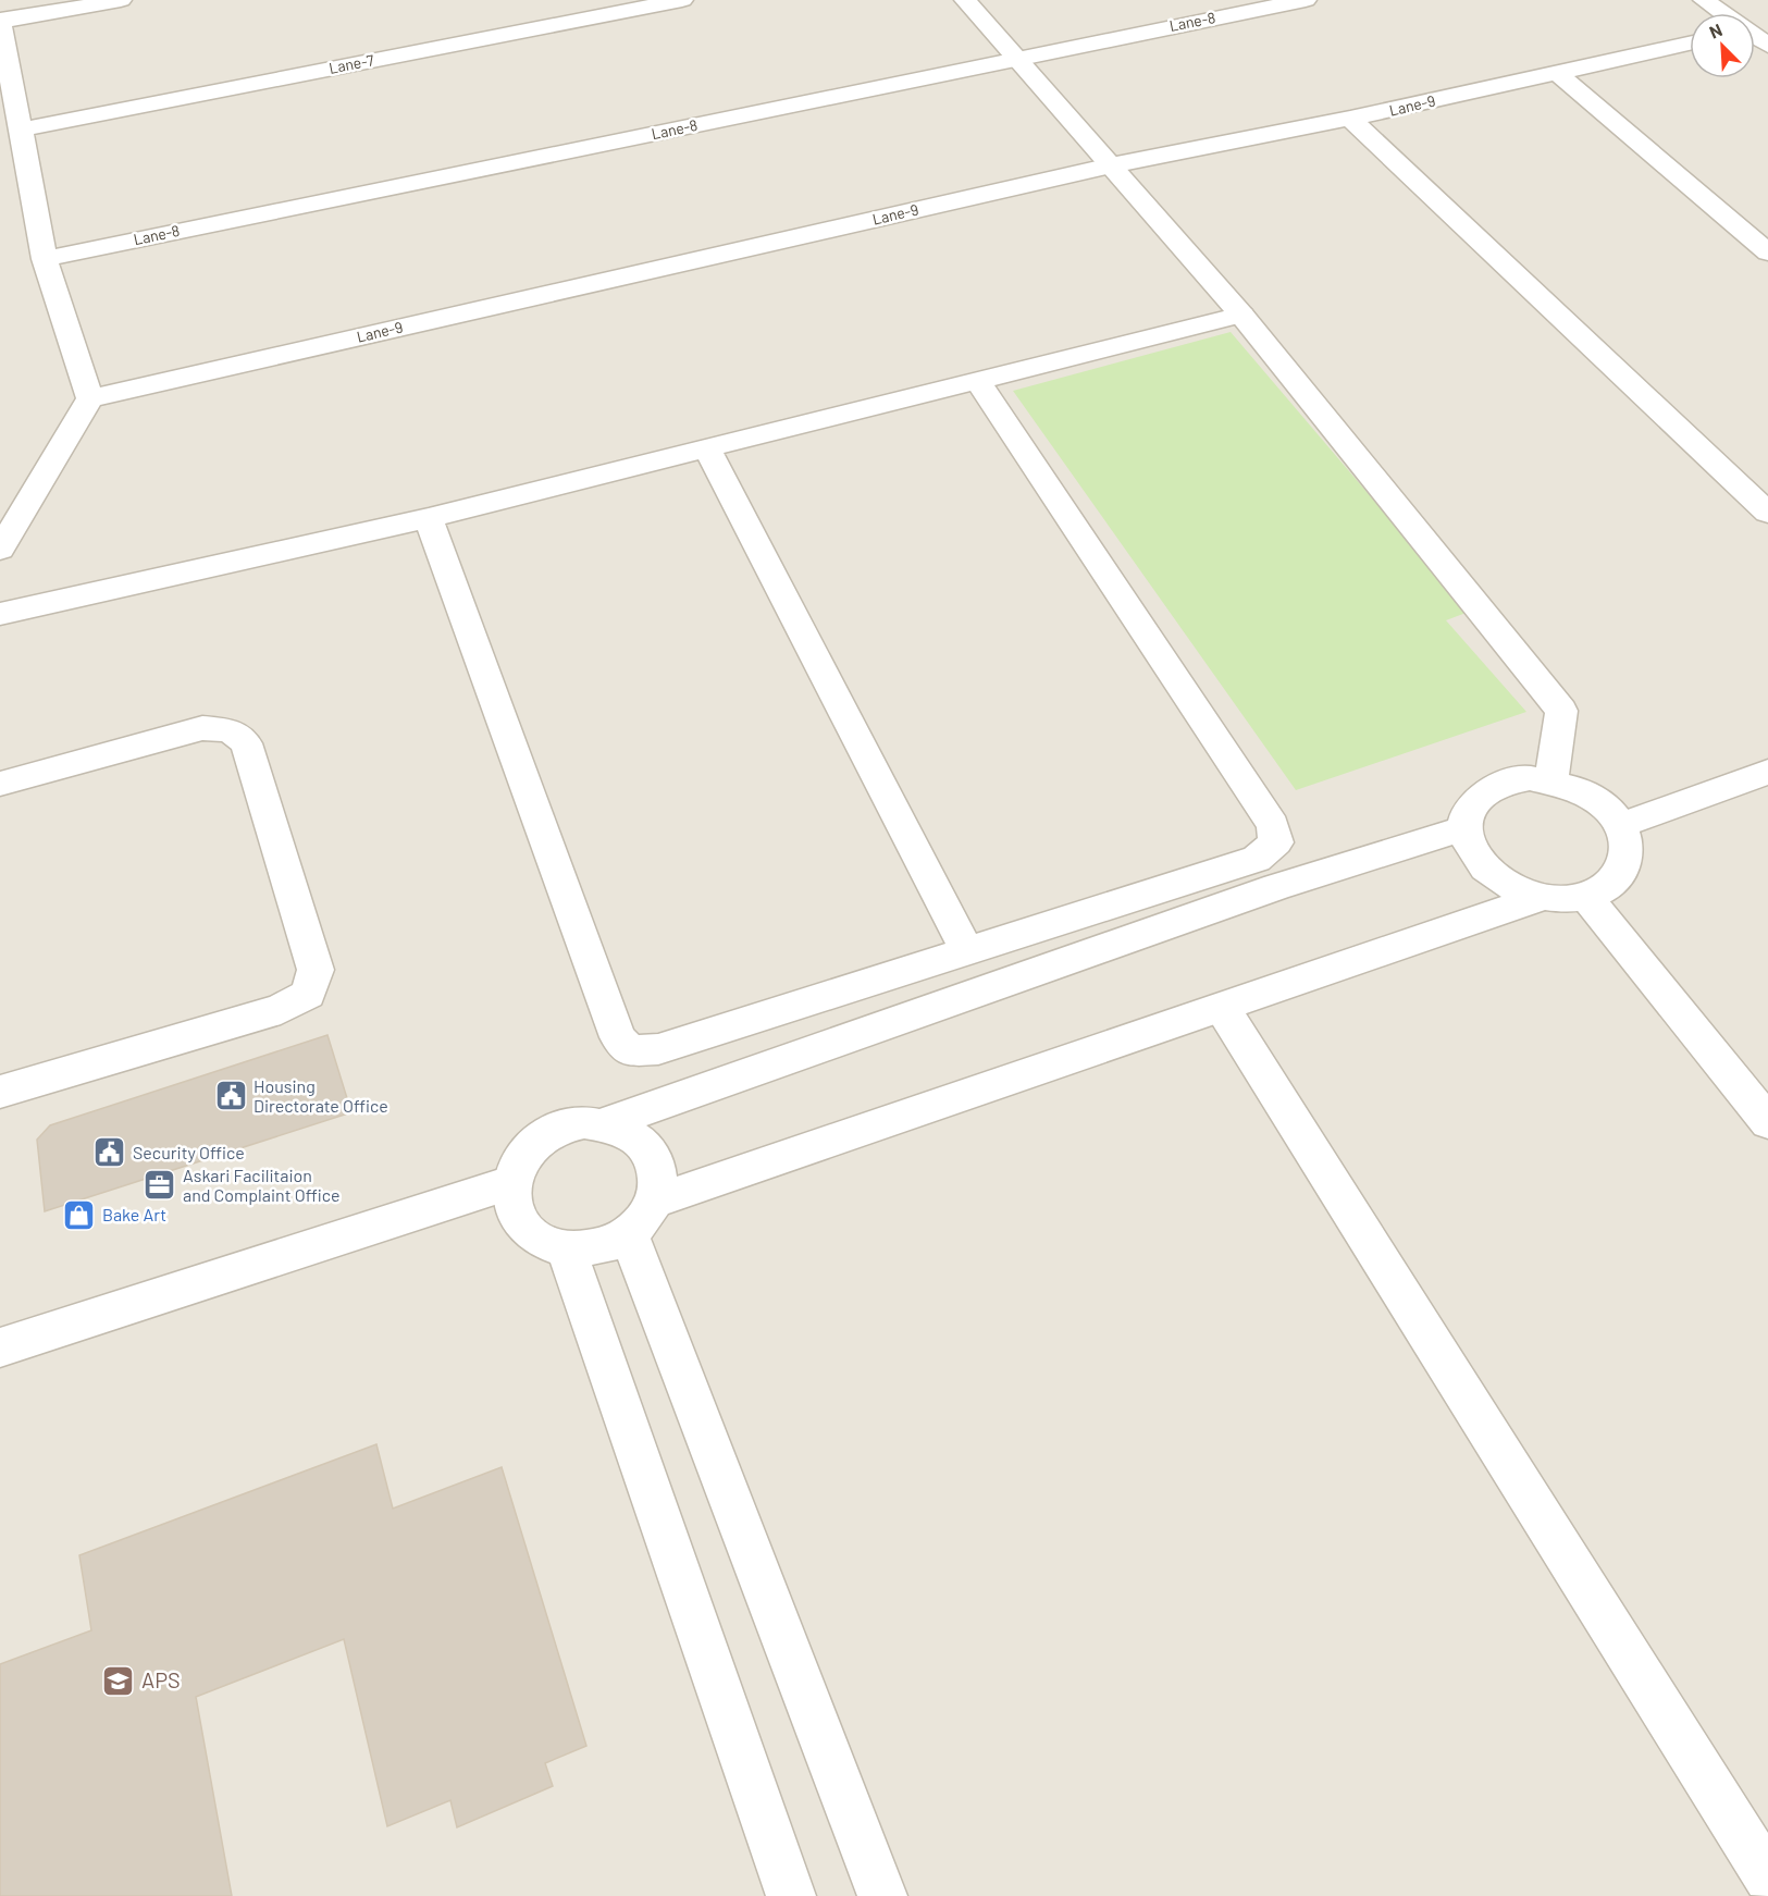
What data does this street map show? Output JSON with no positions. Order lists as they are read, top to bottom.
{
  "streets": {
    "street": ["Lane-8", "Lane-7", "Lane-9"]
  },
  "places": {
    "public building": ["Housing Directorate Office", "Security Office"],
    "office": ["Askari Facilitaion and Complaint Office"],
    "shop": ["Bake Art"],
    "school or university": ["APS"]
  },
  "north": "top left"
}
